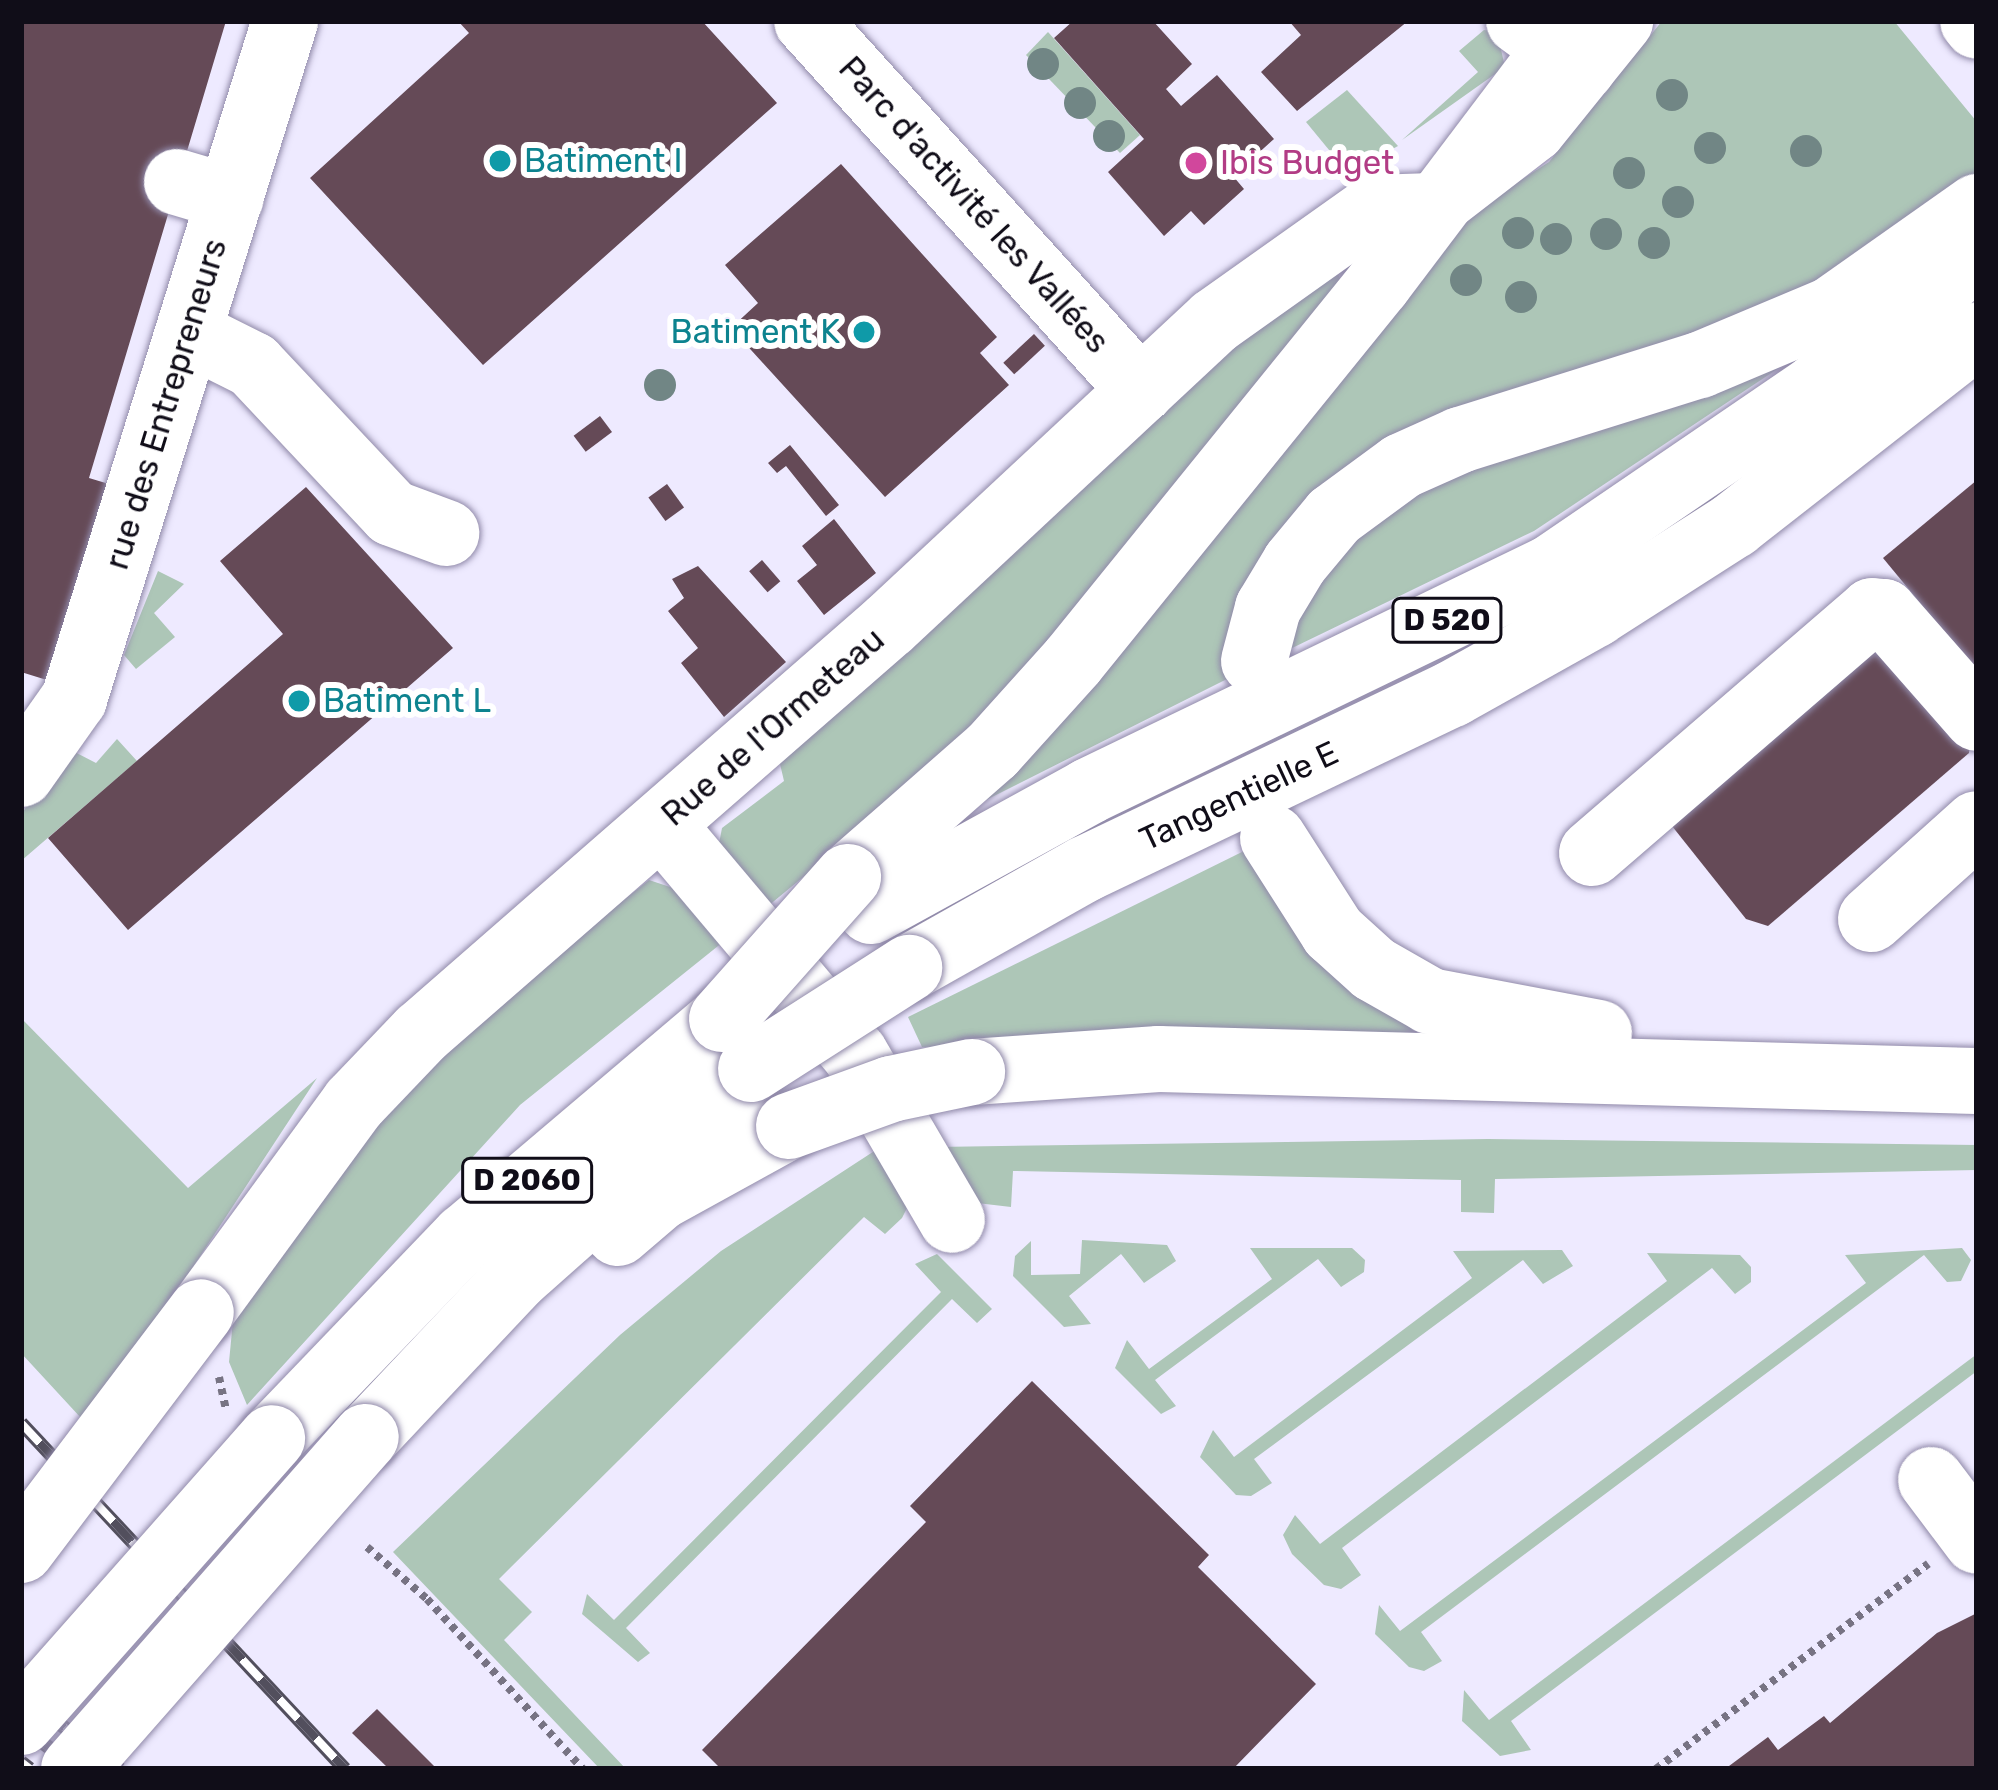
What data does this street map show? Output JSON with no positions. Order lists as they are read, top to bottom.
{
  "streets": {
    "main road": [
      "Parc d'activité les Vallées",
      "rue des Entrepreneurs",
      "D 520",
      "Rue de l'Ormeteau",
      "Tangentielle E",
      "D 2060"
    ]
  },
  "crossings": [
    ["Parc d'activité les Vallées", "Rue de l'Ormeteau"],
    ["Tangentielle E", "D 2060"]
  ],
  "places": [
    "Batiment I",
    "Ibis Budget",
    "Batiment K",
    "Batiment L"
  ]
}
